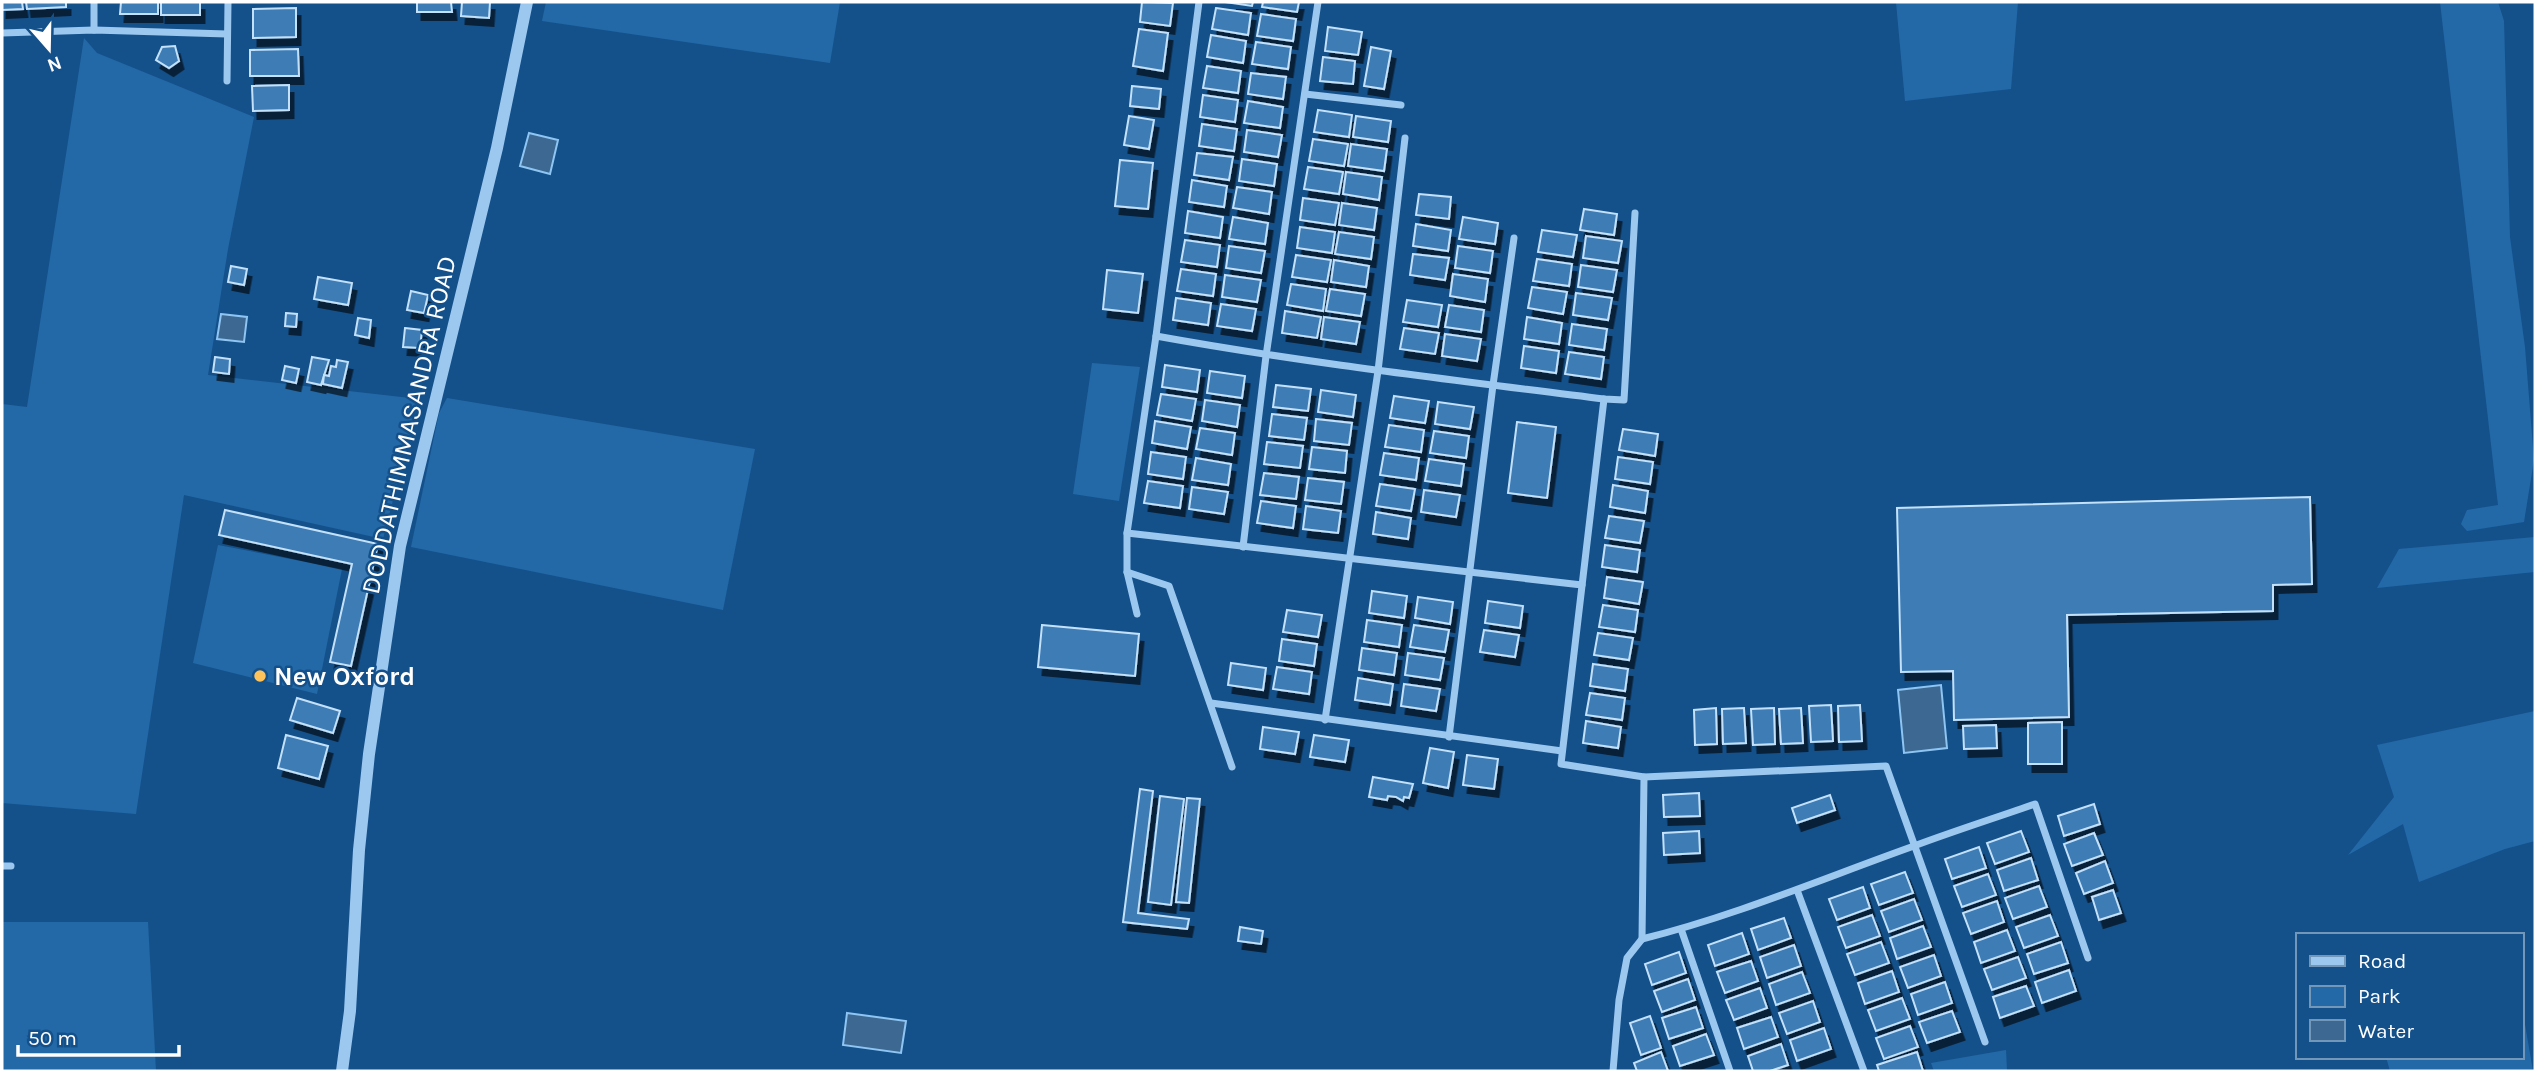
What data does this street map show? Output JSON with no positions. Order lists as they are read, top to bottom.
{
  "streets": {
    "street": ["DODDATHIMMASANDRA ROAD"]
  },
  "places": ["New Oxford"],
  "legend": ["Road", "Park", "Water"],
  "scale_bar": "50 m",
  "north": "bottom"
}
